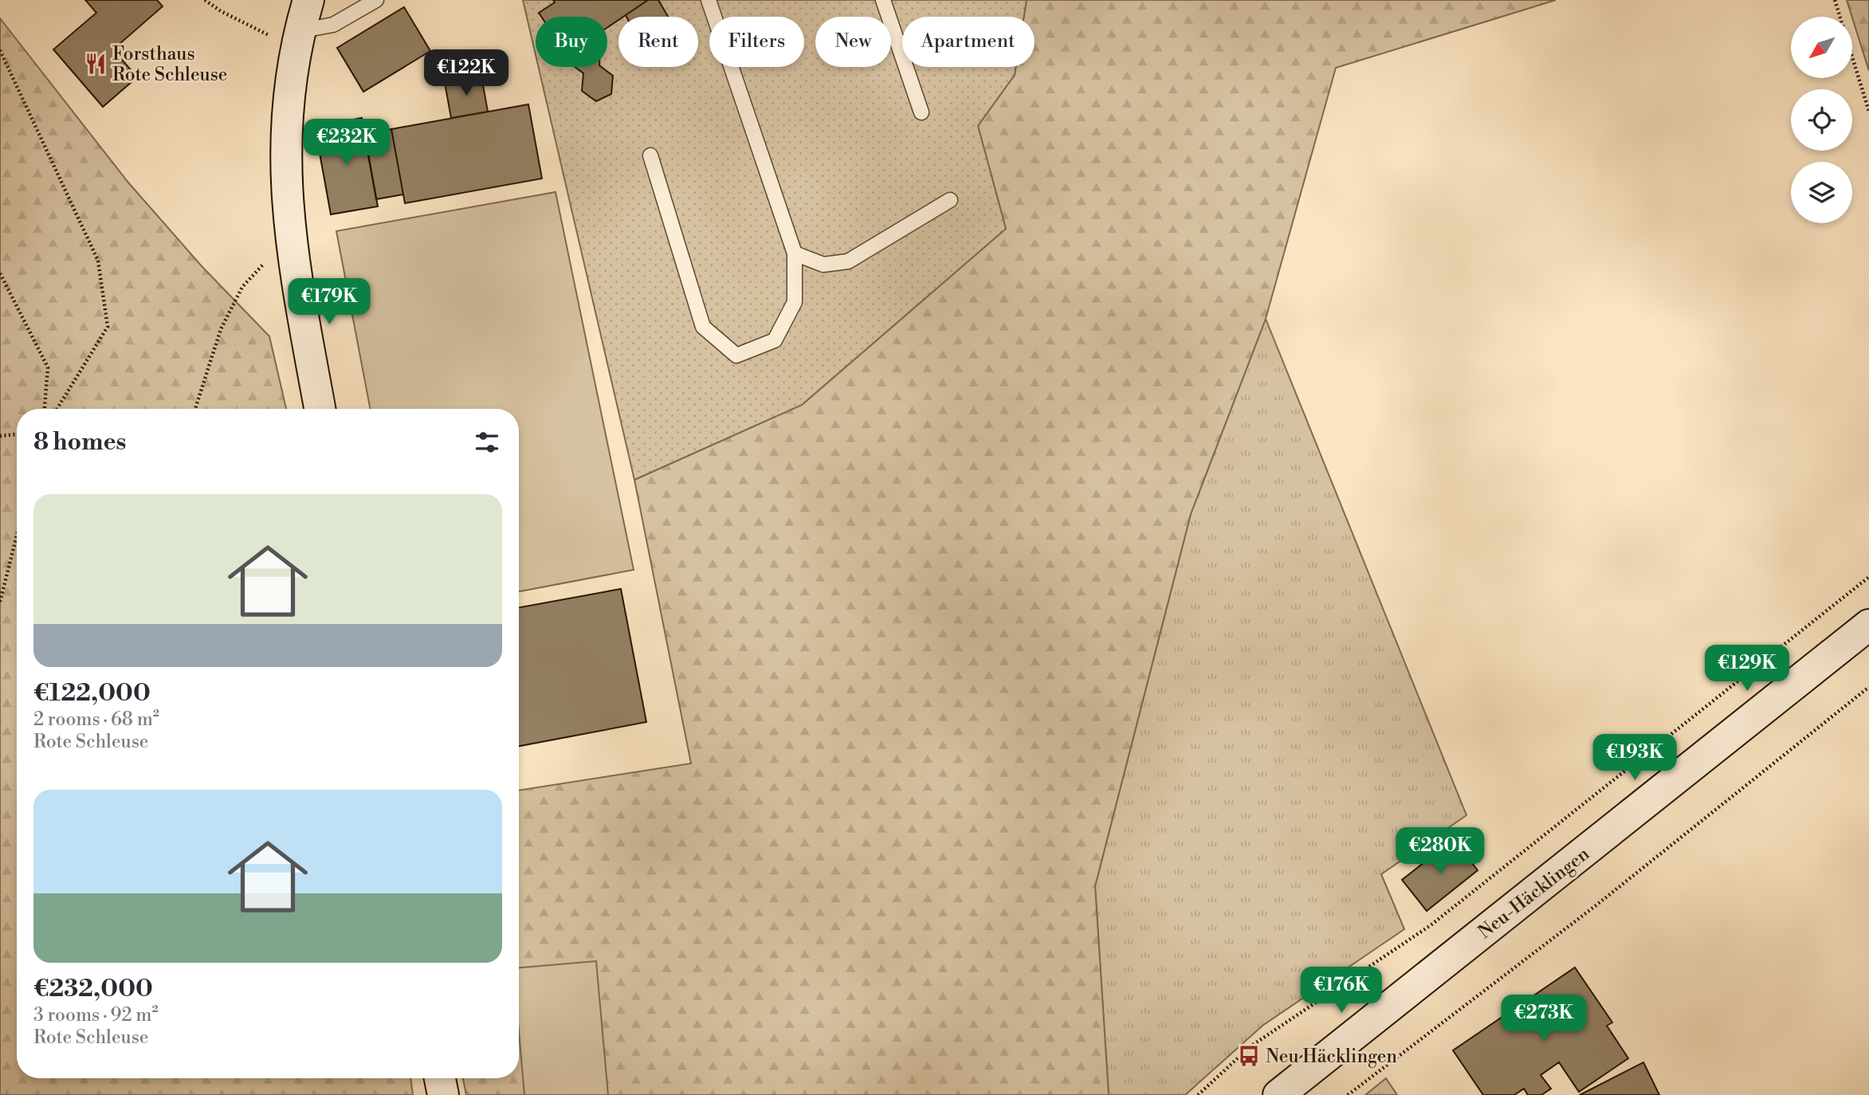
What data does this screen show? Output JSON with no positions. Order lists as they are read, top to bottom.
{
  "streets": {
    "main road": ["Neu-Häcklingen"]
  },
  "places": {
    "restaurant": ["Forsthaus Rote Schleuse"],
    "bus stop": ["Neu Häcklingen"]
  },
  "north": "bottom left",
  "page": {
    "chip": [
      "Buy",
      "Rent",
      "Filters",
      "New",
      "Apartment"
    ],
    "price": [
      "€122K",
      "€232K",
      "€179K",
      "€129K",
      "€193K",
      "€280K",
      "€176K",
      "€273K"
    ],
    "heading": "8 homes",
    "list": [
      {
        "name": "€122,000",
        "note": "2 rooms · 68 m² · Rote Schleuse"
      },
      {
        "name": "€232,000",
        "note": "3 rooms · 92 m² · Rote Schleuse"
      }
    ]
  }
}
